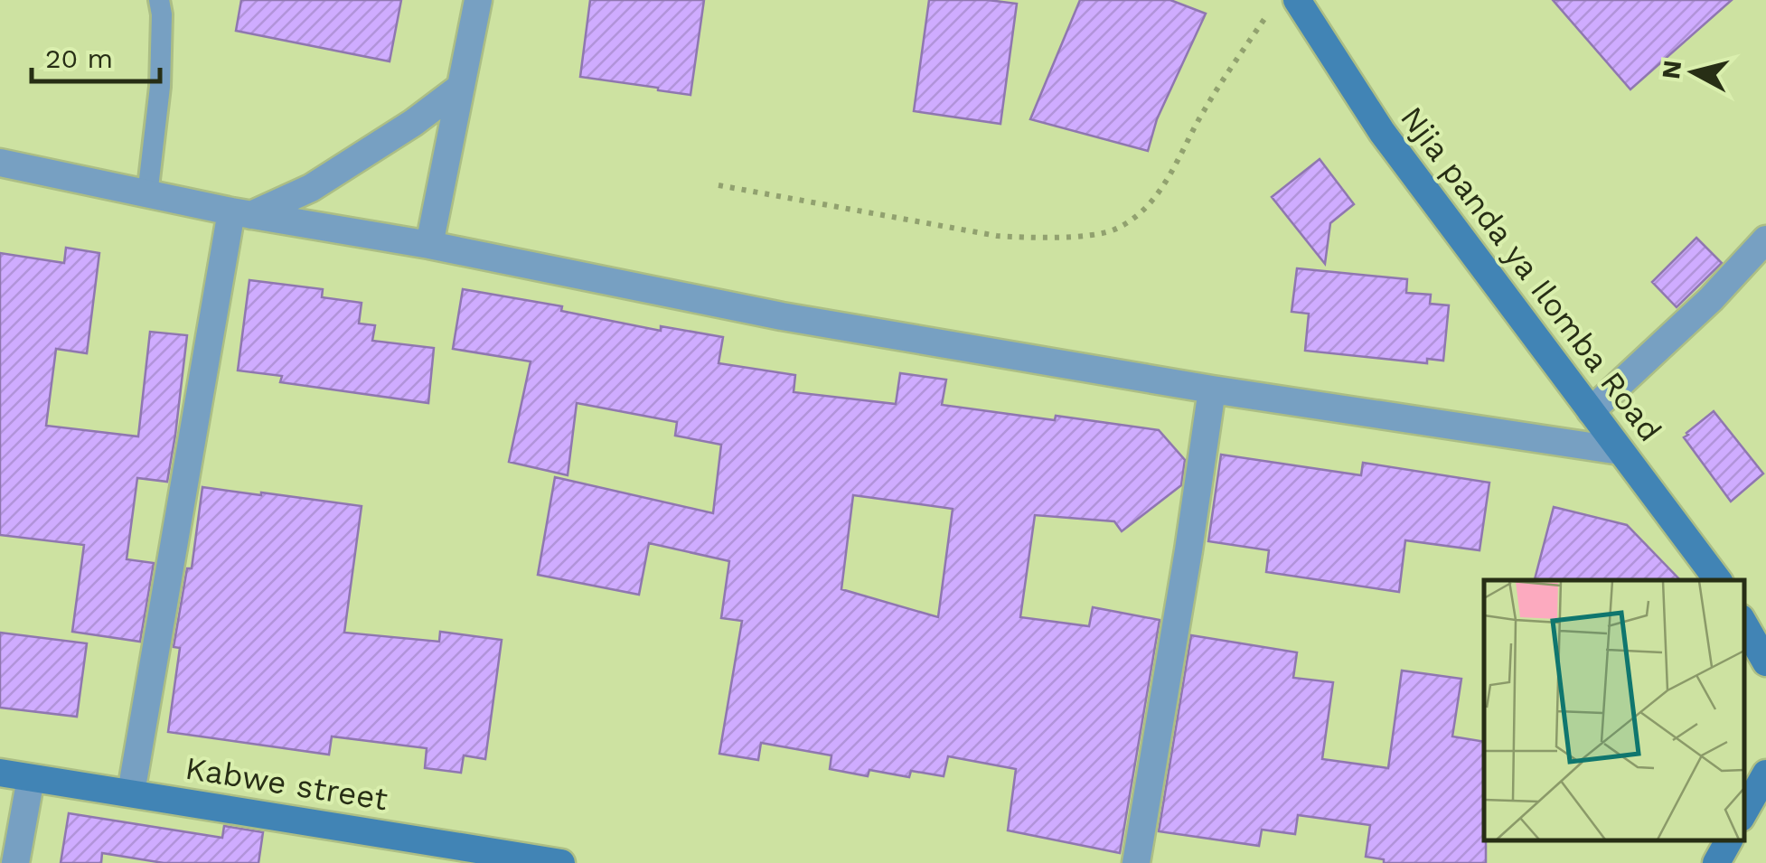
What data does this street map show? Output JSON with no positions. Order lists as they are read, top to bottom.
{
  "streets": {
    "main road": ["Njia panda ya Ilomba Road", "Kabwe street"]
  },
  "scale_bar": "20 m",
  "north": "left"
}
